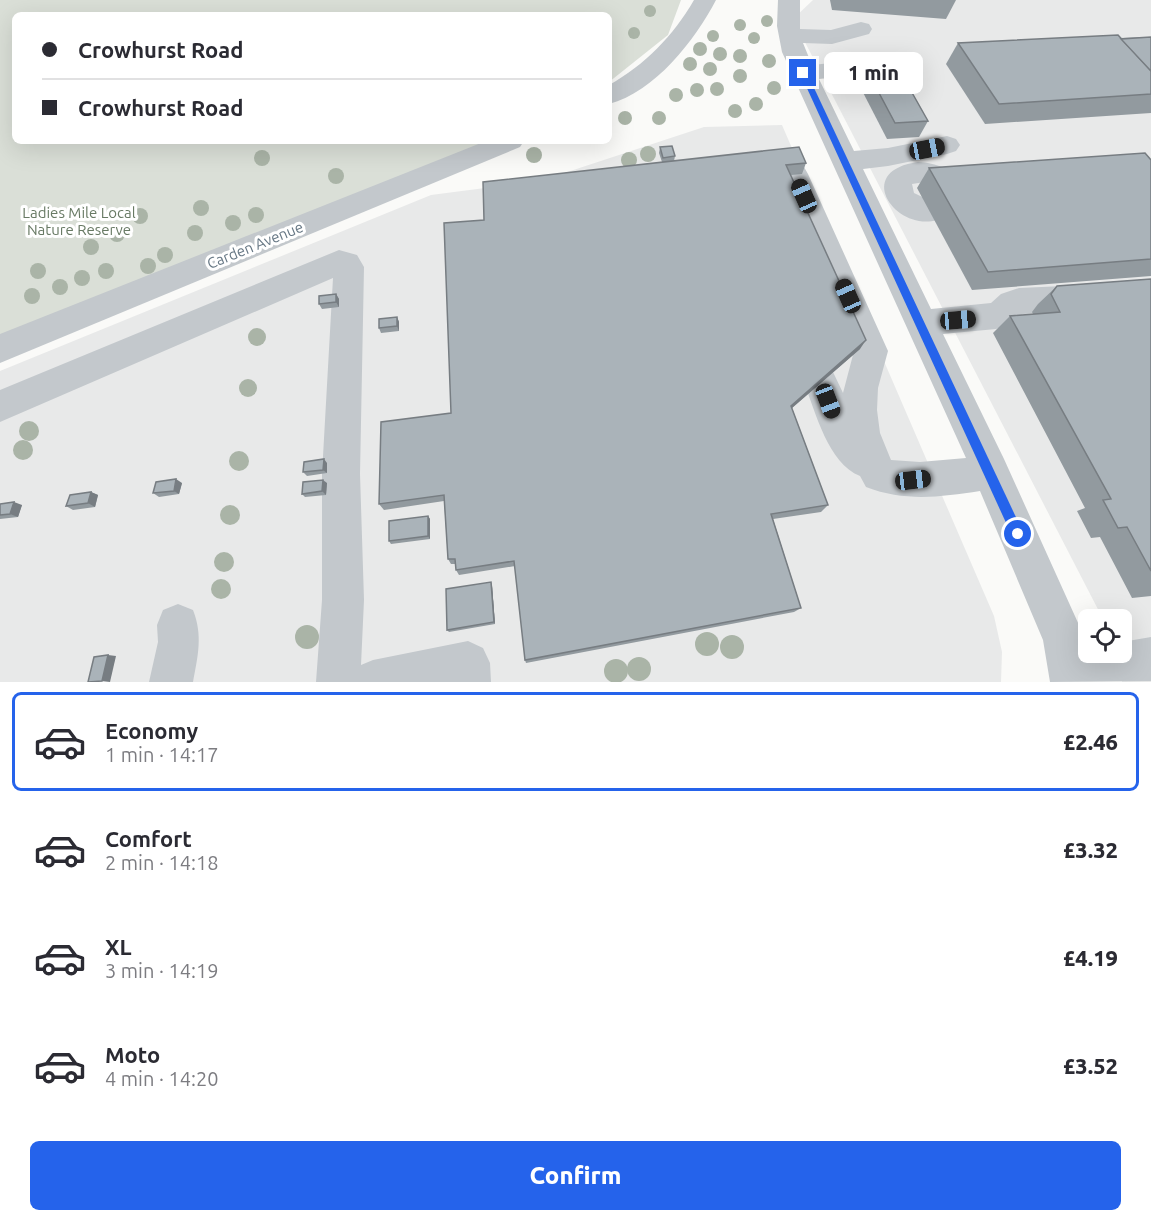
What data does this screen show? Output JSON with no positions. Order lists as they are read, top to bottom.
{
  "streets": {
    "street": ["Carden Avenue"]
  },
  "parks": ["Ladies Mile Local Nature Reserve"],
  "page": {
    "banner": ["Crowhurst Road", "Crowhurst Road"],
    "bubble": "1 min",
    "list": [
      {
        "name": "Economy",
        "note": "1 min · 14:17",
        "value": "£2.46"
      },
      {
        "name": "Comfort",
        "note": "2 min · 14:18",
        "value": "£3.32"
      },
      {
        "name": "XL",
        "note": "3 min · 14:19",
        "value": "£4.19"
      },
      {
        "name": "Moto",
        "note": "4 min · 14:20",
        "value": "£3.52"
      }
    ],
    "buttons": "Confirm"
  }
}
